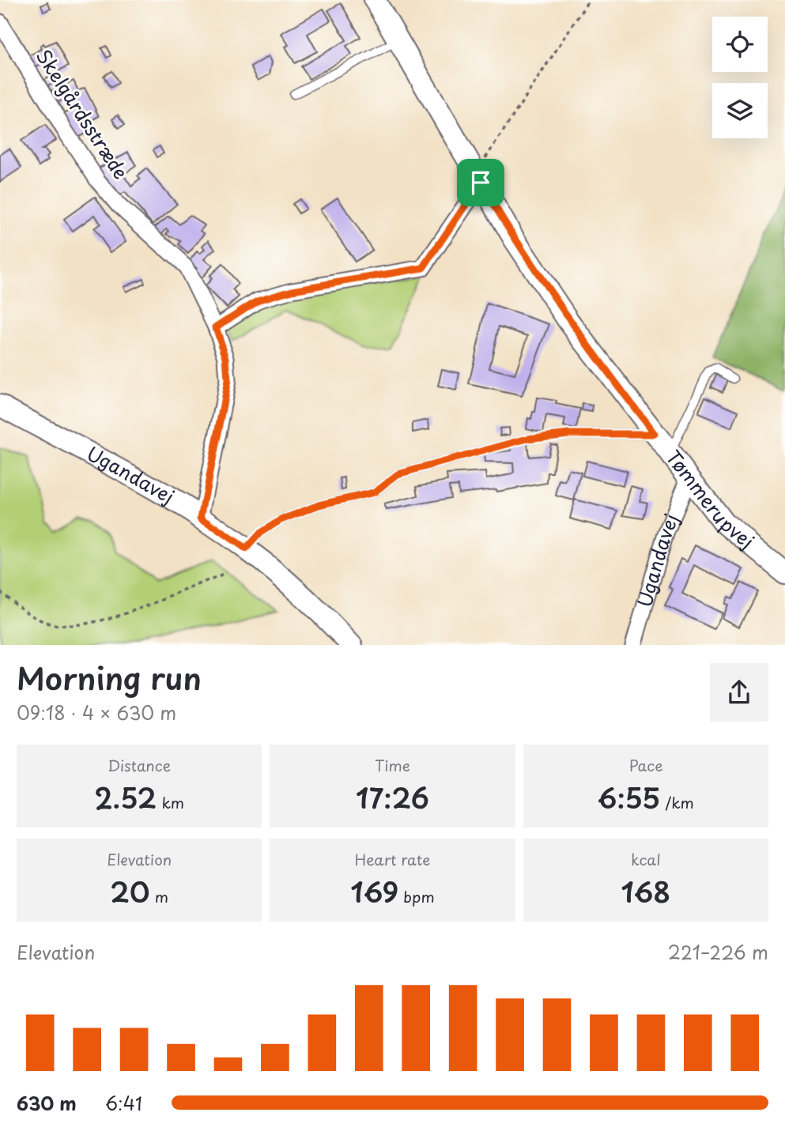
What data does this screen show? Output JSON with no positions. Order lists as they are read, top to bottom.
{
  "streets": {
    "street": ["Skelgårdsstræde", "Ugandavej", "Tømmerupvej"]
  },
  "crossings": [
    ["Skelgårdsstræde", "Ugandavej"],
    ["Ugandavej", "Tømmerupvej"]
  ],
  "page": {
    "heading": ["Morning run", "09:18 · 4 × 630 m"],
    "stats": [
      ["Distance", "2.52 km"],
      ["Time", "17:26"],
      ["Pace", "6:55 /km"],
      ["Elevation", "20 m"],
      ["Heart rate", "169 bpm"],
      ["kcal", "168"]
    ],
    "chart": ["Elevation", "221–226 m"],
    "list": [
      {
        "name": "630 m",
        "note": "6:41"
      }
    ]
  }
}
